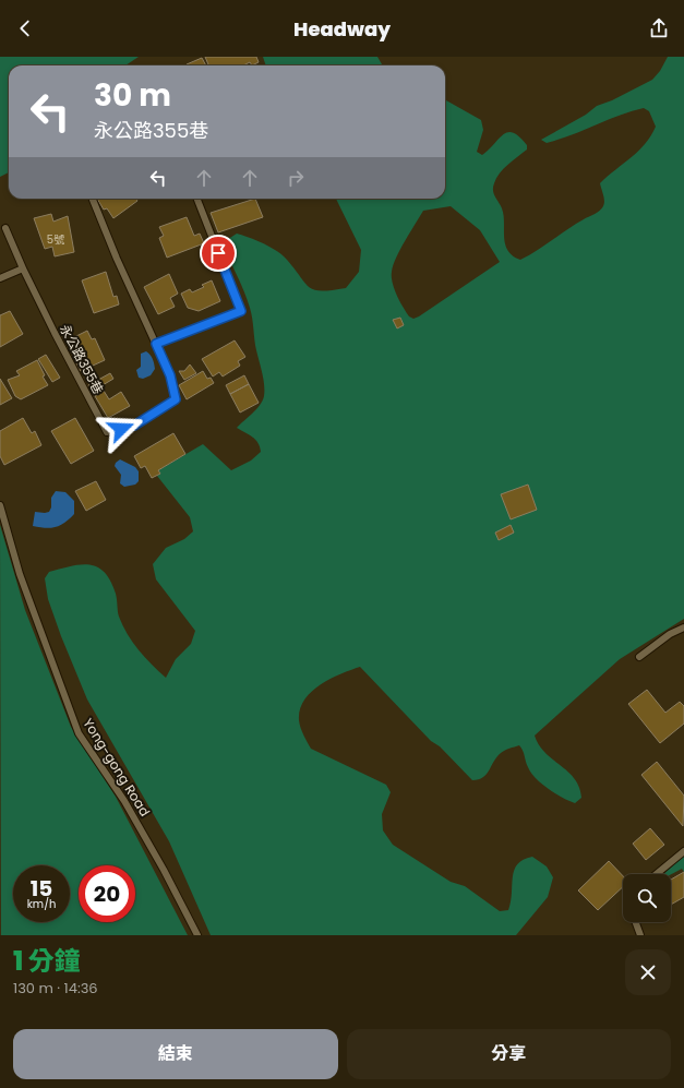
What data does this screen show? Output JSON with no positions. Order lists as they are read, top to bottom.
{
  "streets": {
    "lane": ["永公路355巷", "Yong-gong Road"]
  },
  "house_numbers": ["5號"],
  "page": {
    "header": "Headway",
    "turn": ["30 m", "永公路355巷"],
    "speed": "15 km/h",
    "limit": "20",
    "heading": ["1 分鐘", "130 m · 14:36"],
    "buttons": ["結束", "分享"]
  }
}
